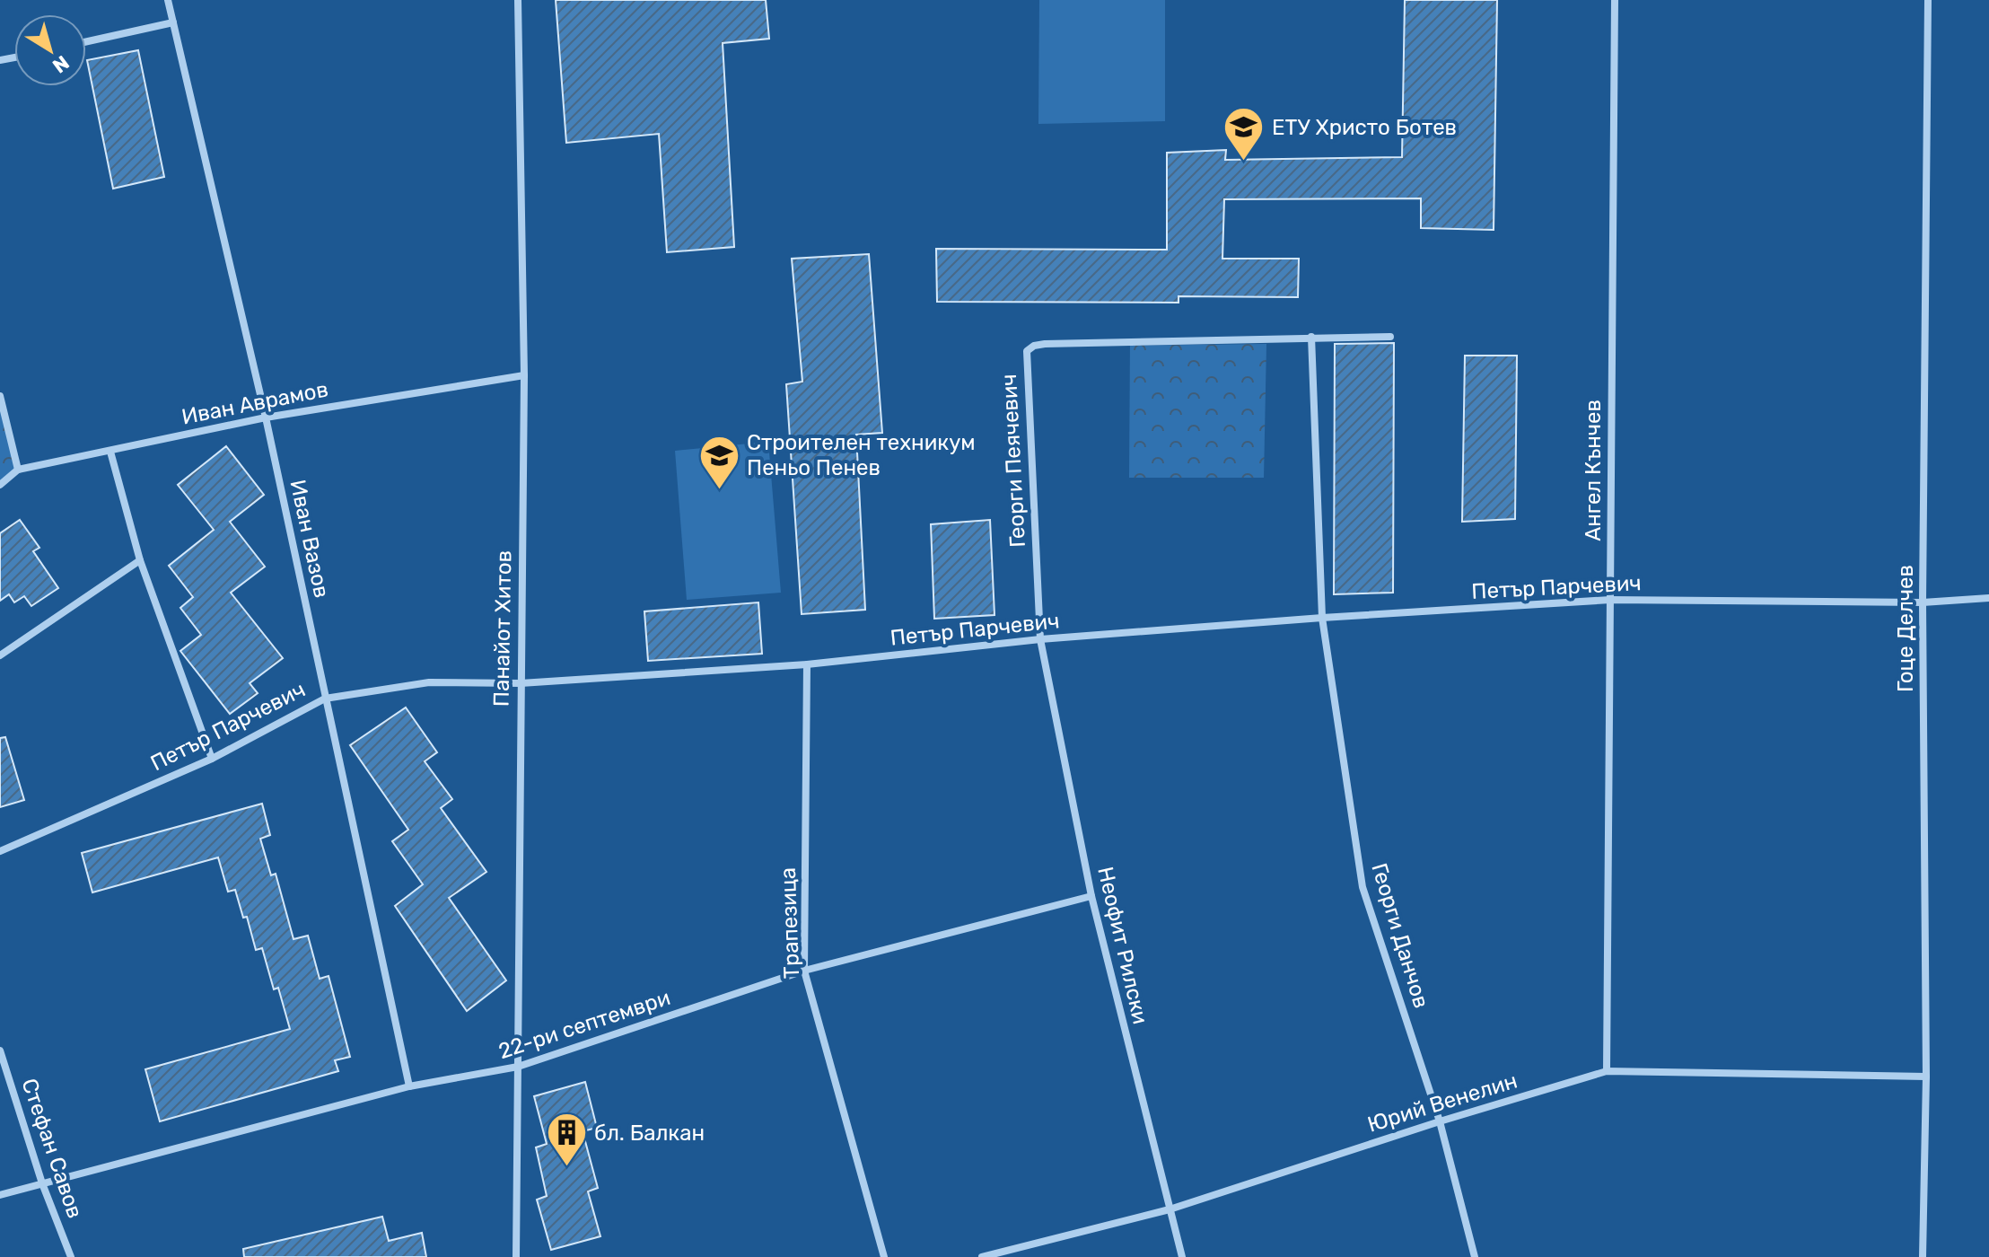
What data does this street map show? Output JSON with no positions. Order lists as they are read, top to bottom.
{
  "streets": {
    "street": [
      "Иван Аврамов",
      "Георги Пеячевич",
      "Ангел Кънчев",
      "Иван Вазов",
      "Петър Парчевич",
      "Панайот Хитов",
      "Гоце Делчев",
      "Трапезица",
      "Георги Данчов",
      "Неофит Рилски",
      "22-ри септември",
      "Юрий Венелин",
      "Стефан Савов"
    ]
  },
  "crossings": [
    ["Иван Аврамов", "Иван Вазов"],
    ["Иван Аврамов", "Панайот Хитов"],
    ["Георги Пеячевич", "Петър Парчевич"],
    ["Георги Пеячевич", "Неофит Рилски"],
    ["Ангел Кънчев", "Петър Парчевич"],
    ["Ангел Кънчев", "Юрий Венелин"],
    ["Иван Вазов", "Петър Парчевич"],
    ["Иван Вазов", "22-ри септември"],
    ["Петър Парчевич", "Панайот Хитов"],
    ["Петър Парчевич", "Гоце Делчев"],
    ["Петър Парчевич", "Трапезица"],
    ["Петър Парчевич", "Георги Данчов"],
    ["Петър Парчевич", "Неофит Рилски"],
    ["Панайот Хитов", "22-ри септември"],
    ["Гоце Делчев", "Юрий Венелин"],
    ["Трапезица", "22-ри септември"],
    ["Георги Данчов", "Юрий Венелин"],
    ["Неофит Рилски", "22-ри септември"],
    ["Неофит Рилски", "Юрий Венелин"],
    ["22-ри септември", "Стефан Савов"]
  ],
  "places": {
    "school or university": ["ЕТУ Христо Ботев", "Строителен техникум Пеньо Пенев"],
    "building": ["бл. Балкан"]
  },
  "north": "bottom right"
}
